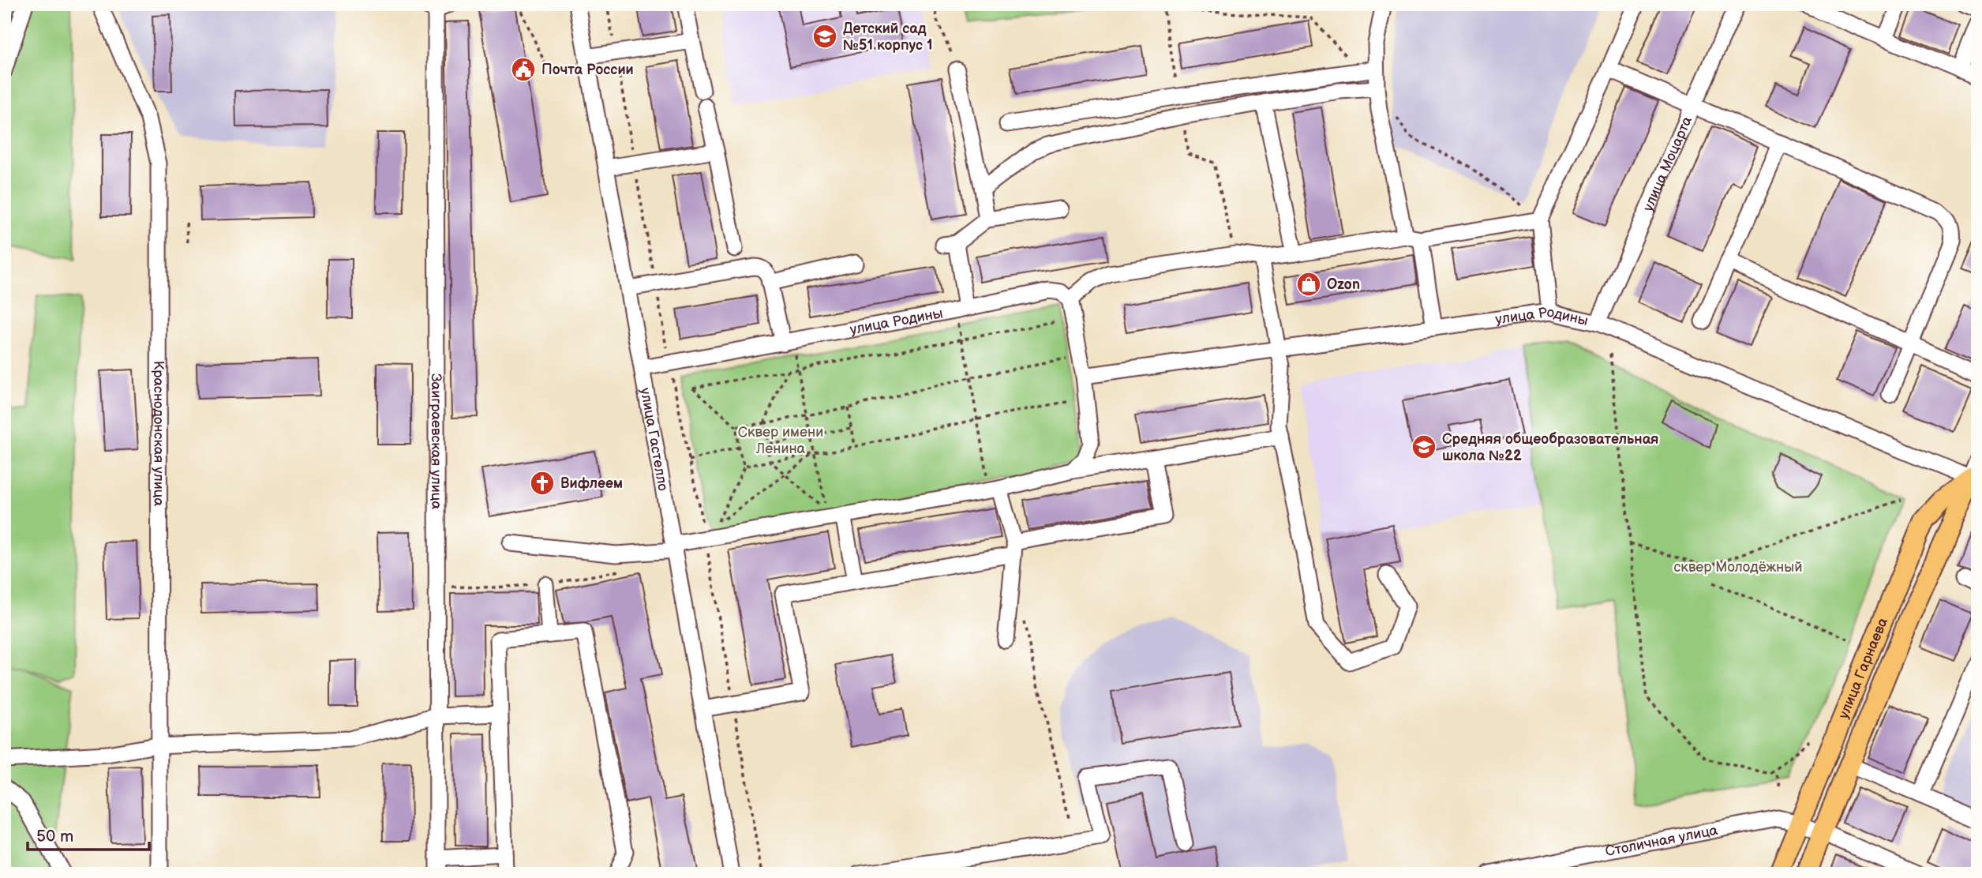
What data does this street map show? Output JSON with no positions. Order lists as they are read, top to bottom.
{
  "streets": {
    "main road": ["улица Гарнаева"],
    "street": [
      "улица Моцарта",
      "улица Родины",
      "Краснодонская улица",
      "улица Гастелло",
      "Заиграевская улица",
      "Столичная улица"
    ]
  },
  "crossings": [
    ["улица Моцарта", "улица Родины"],
    ["улица Родины", "улица Гастелло"],
    ["улица Родины", "улица Гарнаева"],
    ["улица Гарнаева", "Столичная улица"]
  ],
  "parks": ["Сквер имени Ленина", "сквер Молодёжный"],
  "places": {
    "school or university": ["Детский сад №51 корпус 1", "Средняя общеобразовательная школа №22"],
    "public building": ["Почта России"],
    "shop": ["Ozon"],
    "church": ["Вифлеем"]
  },
  "scale_bar": "50 m"
}
